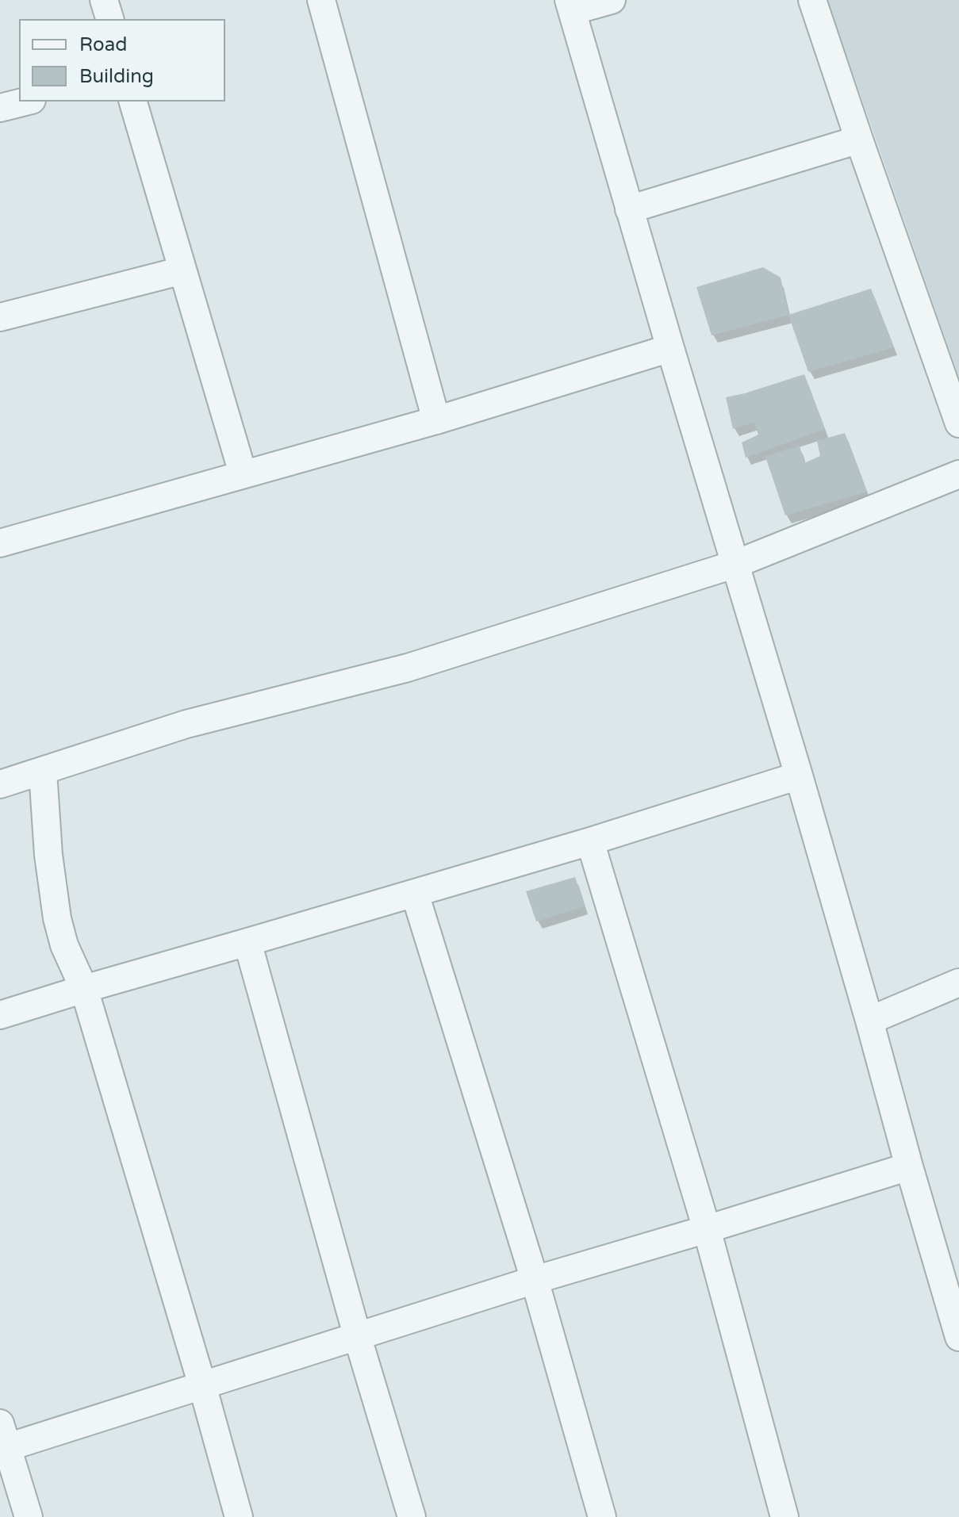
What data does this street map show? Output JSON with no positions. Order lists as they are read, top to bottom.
{
  "legend": ["Road", "Building"]
}
